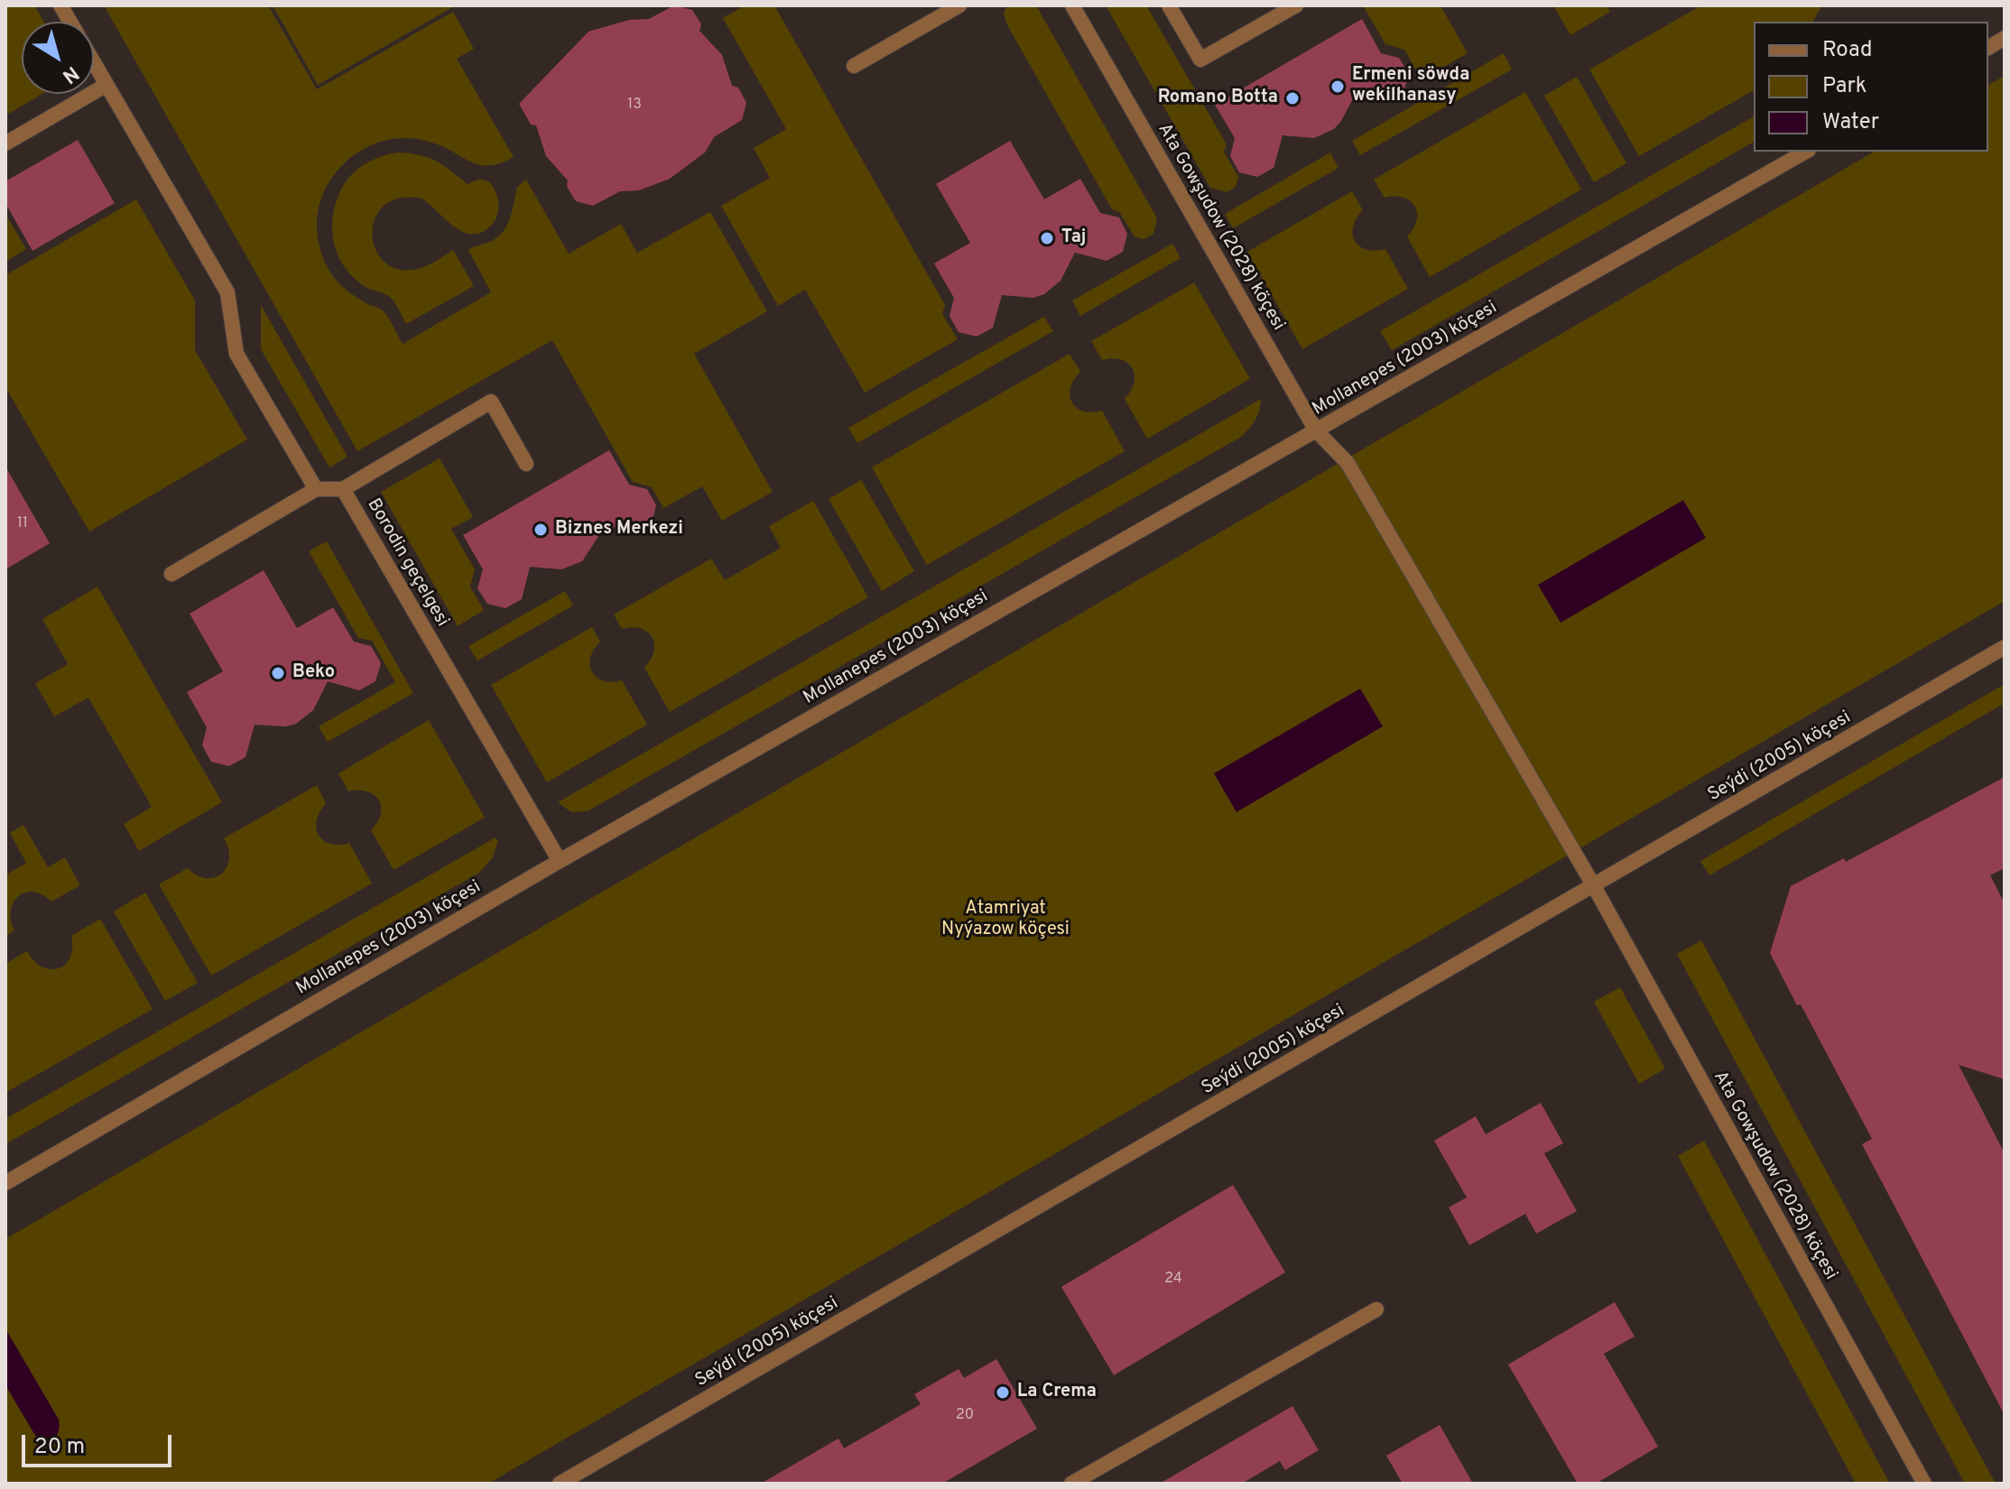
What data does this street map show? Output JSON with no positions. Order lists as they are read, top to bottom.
{
  "streets": {
    "street": [
      "Ata Gowşudow (2028) köçesi",
      "Mollanepes (2003) köçesi",
      "Borodin geçelgesi",
      "Seýdi (2005) köçesi"
    ]
  },
  "crossings": [
    ["Ata Gowşudow (2028) köçesi", "Mollanepes (2003) köçesi"],
    ["Ata Gowşudow (2028) köçesi", "Seýdi (2005) köçesi"],
    ["Mollanepes (2003) köçesi", "Borodin geçelgesi"]
  ],
  "parks": ["Atamriyat Nyýazow köçesi"],
  "places": [
    "Ermeni söwda wekilhanasy",
    "Romano Botta",
    "Taj",
    "Biznes Merkezi",
    "Beko",
    "La Crema"
  ],
  "house_numbers": [
    "13",
    "11",
    "24",
    "20"
  ],
  "legend": ["Road", "Park", "Water"],
  "scale_bar": "20 m",
  "north": "bottom right"
}
